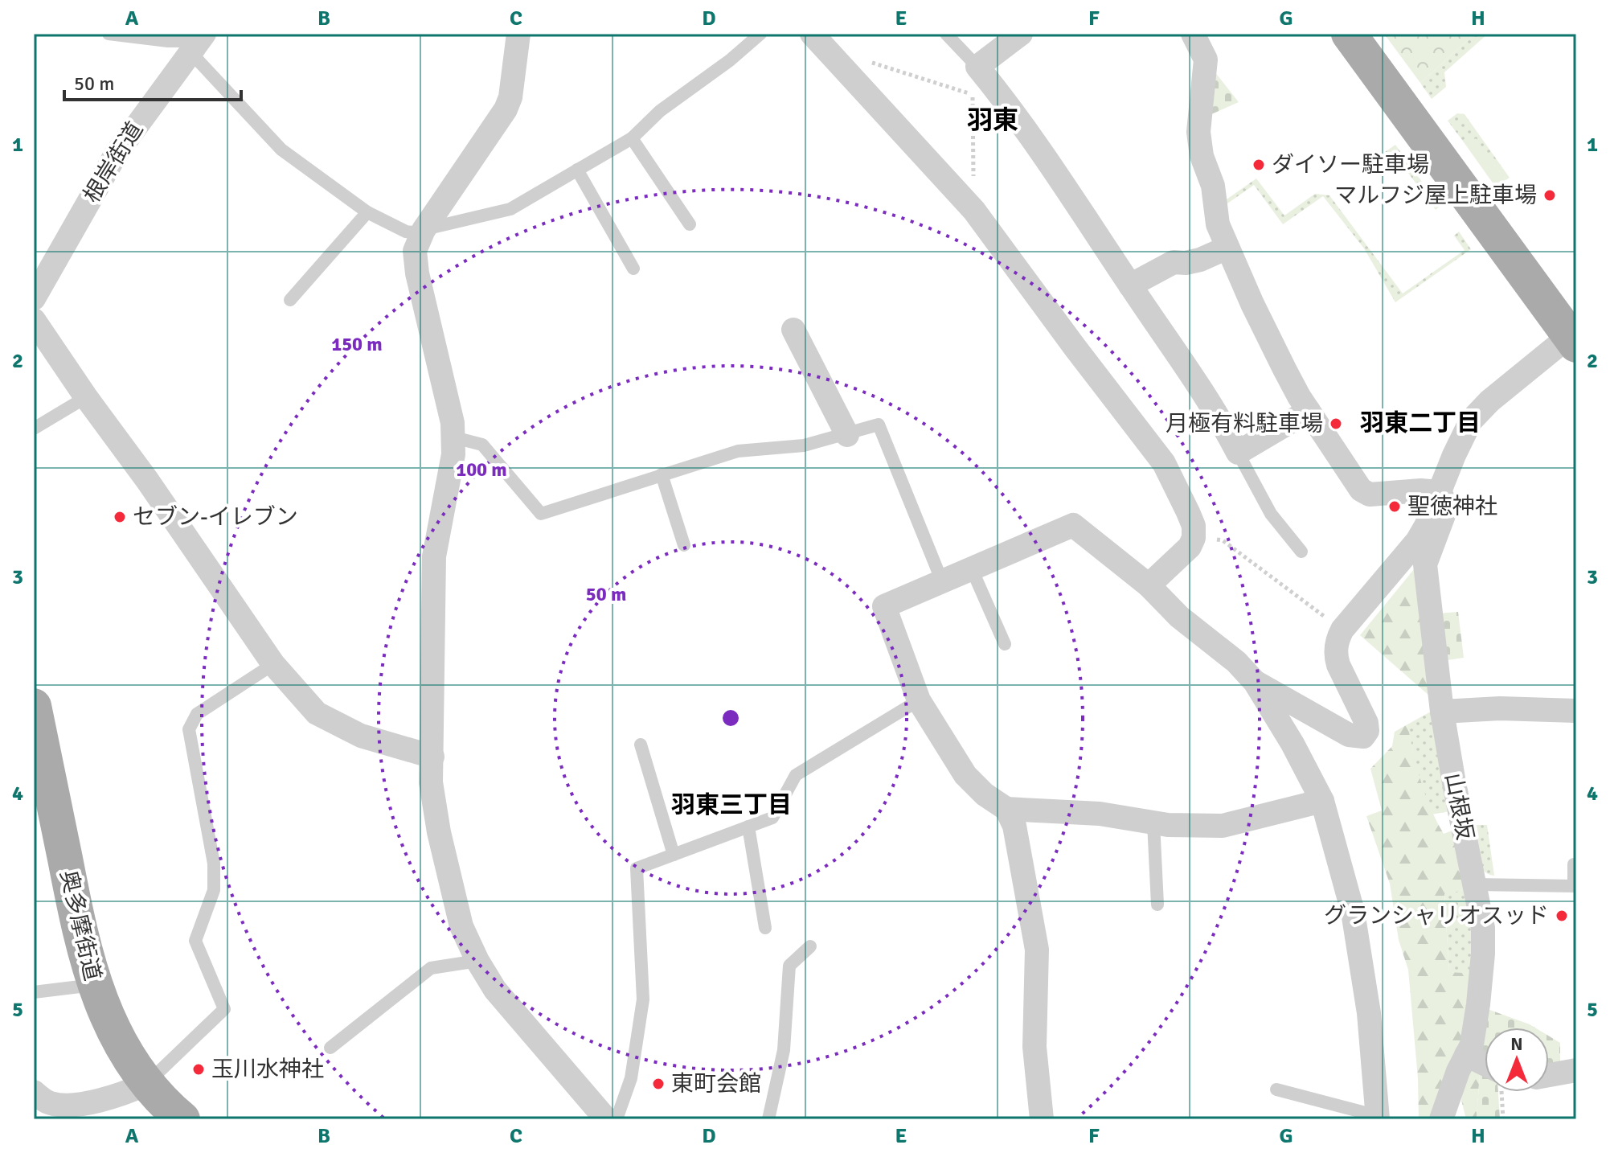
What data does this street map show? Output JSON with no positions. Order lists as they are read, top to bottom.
{
  "streets": {
    "main road": ["奥多摩街道"],
    "street": ["根岸街道", "山根坂"]
  },
  "districts": ["羽東", "羽東二丁目", "羽東三丁目"],
  "places": [
    "ダイソー駐車場",
    "マルフジ屋上駐車場",
    "月極有料駐車場",
    "聖徳神社",
    "セブン-イレブン",
    "グランシャリオスッド",
    "玉川水神社",
    "東町会館"
  ],
  "scale_bar": "50 m",
  "north": "top",
  "grid": {
    "columns": [
      "A",
      "B",
      "C",
      "D",
      "E",
      "F",
      "G",
      "H"
    ],
    "rows": [
      "1",
      "2",
      "3",
      "4",
      "5"
    ]
  },
  "rings": ["150 m", "100 m", "50 m"]
}
